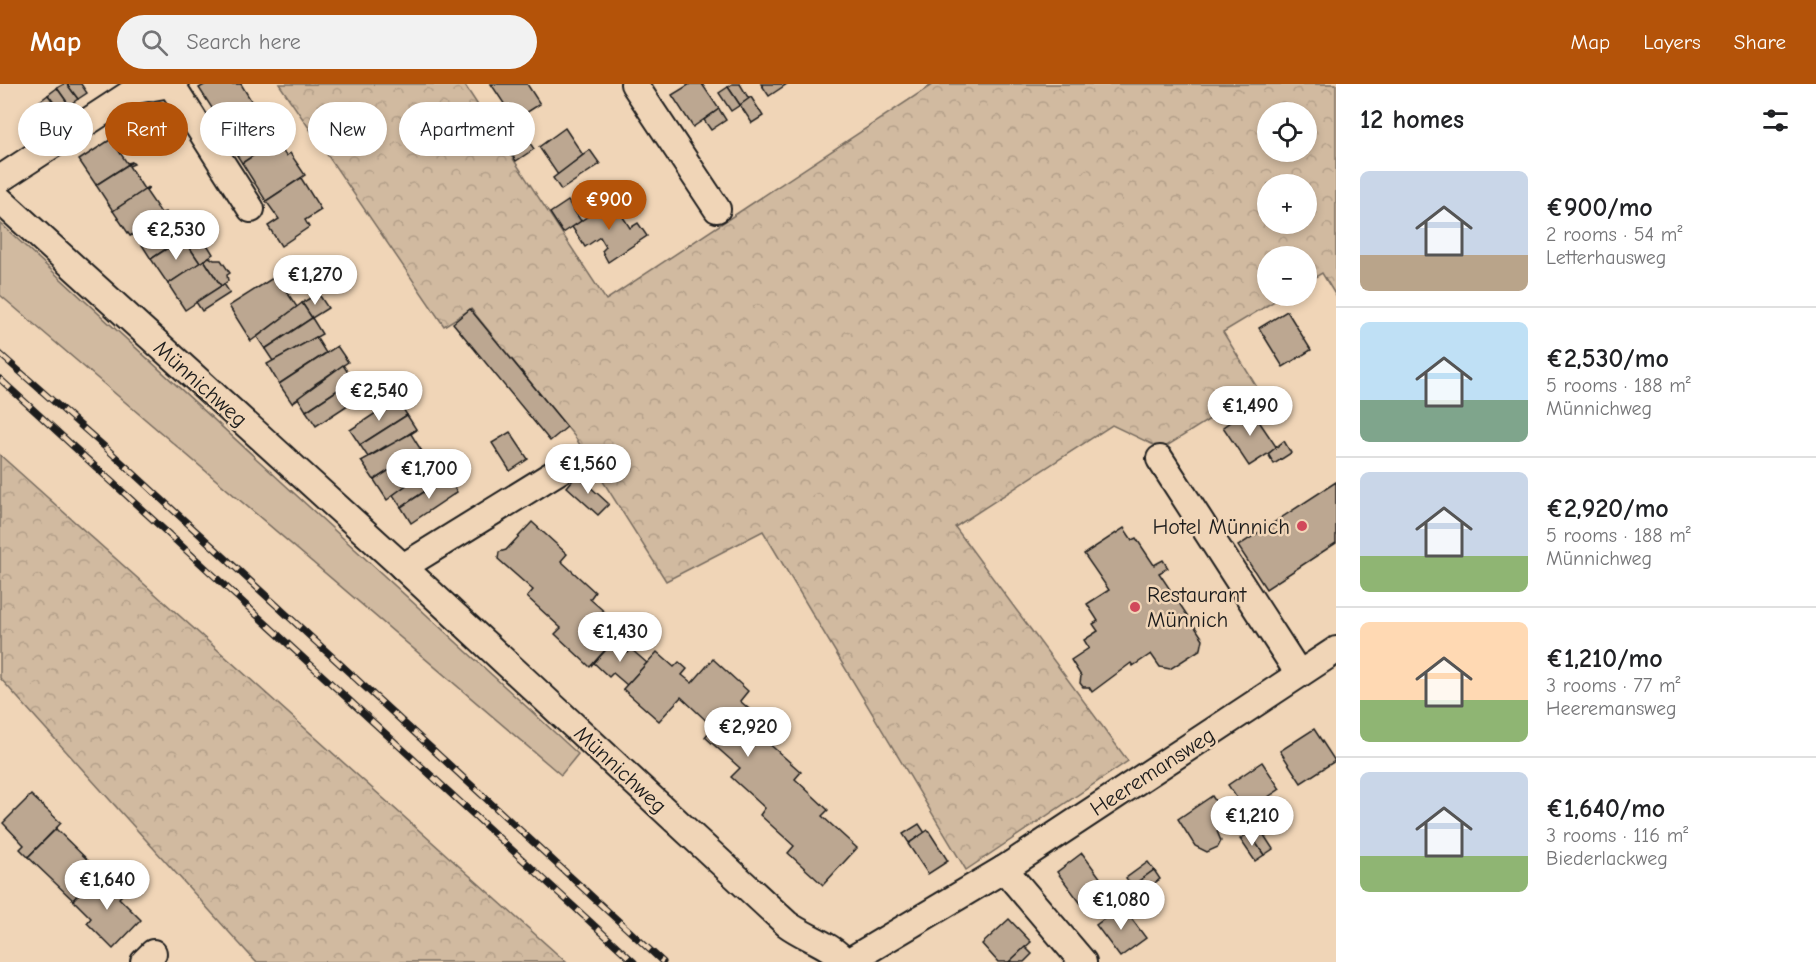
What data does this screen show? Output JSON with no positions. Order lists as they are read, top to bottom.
{
  "streets": {
    "street": ["Münnichweg", "Heeremansweg"]
  },
  "crossings": [
    ["Münnichweg", "Heeremansweg"]
  ],
  "places": ["Hotel Münnich", "Restaurant Münnich"],
  "page": {
    "header": "Map",
    "search": "Search here",
    "nav": ["Map", "Layers", "Share"],
    "heading": "12 homes",
    "map_buttons": ["+", "−"],
    "chip": [
      "Buy",
      "Rent",
      "Filters",
      "New",
      "Apartment"
    ],
    "list": [
      {
        "name": "€900/mo",
        "note": "2 rooms · 54 m² · Letterhausweg"
      },
      {
        "name": "€2,530/mo",
        "note": "5 rooms · 188 m² · Münnichweg"
      },
      {
        "name": "€2,920/mo",
        "note": "5 rooms · 188 m² · Münnichweg"
      },
      {
        "name": "€1,210/mo",
        "note": "3 rooms · 77 m² · Heeremansweg"
      },
      {
        "name": "€1,640/mo",
        "note": "3 rooms · 116 m² · Biederlackweg"
      }
    ],
    "price": [
      "€900",
      "€2,530",
      "€1,270",
      "€2,540",
      "€1,490",
      "€1,560",
      "€1,700",
      "€1,430",
      "€2,920",
      "€1,210",
      "€1,640",
      "€1,080"
    ]
  }
}
